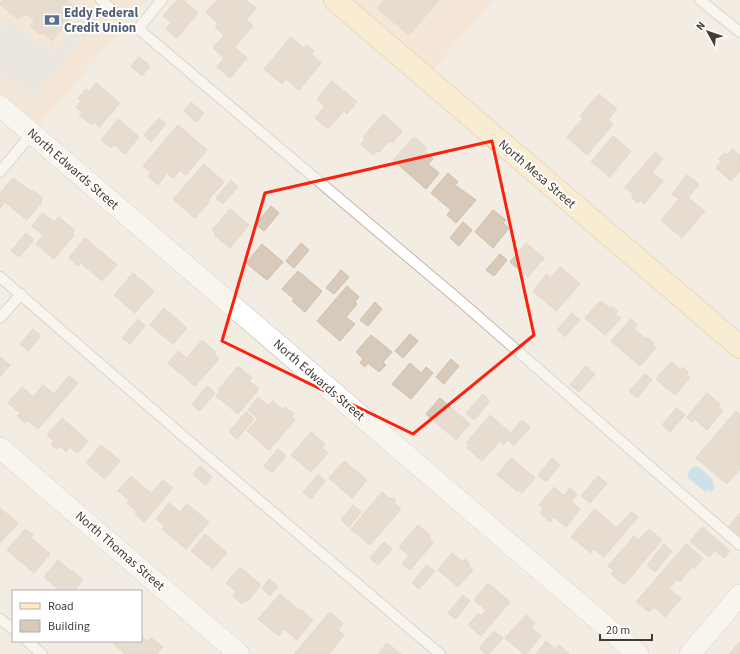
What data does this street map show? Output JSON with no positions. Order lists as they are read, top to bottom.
{
  "streets": {
    "street": ["North Edwards Street", "North Mesa Street", "North Thomas Street"]
  },
  "places": {
    "bank": ["Eddy Federal Credit Union"]
  },
  "legend": ["Road", "Building"],
  "scale_bar": "20 m",
  "north": "top left"
}
